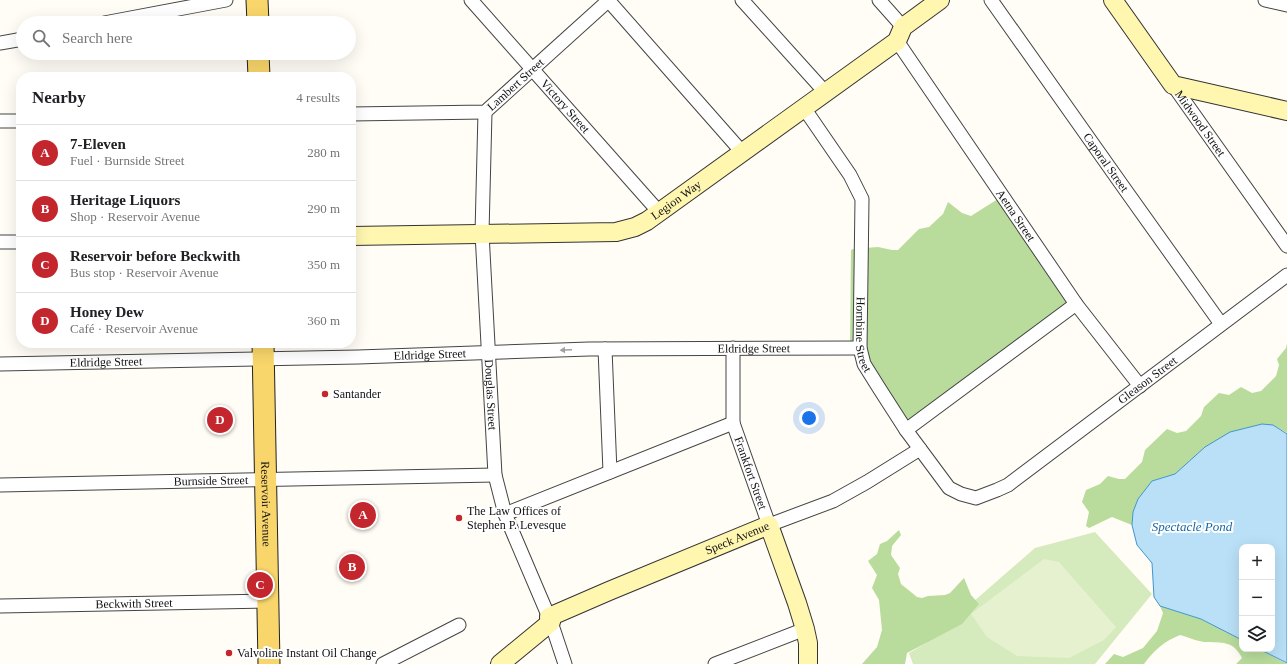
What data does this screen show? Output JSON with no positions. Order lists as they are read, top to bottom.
{
  "streets": {
    "main road": ["Reservoir Avenue"],
    "street": [
      "Lambert Street",
      "Victory Street",
      "Midwood Street",
      "Caporal Street",
      "Legion Way",
      "Aetna Street",
      "Hornbine Street",
      "Eldridge Street",
      "Gleason Street",
      "Douglas Street",
      "Frankfort Street",
      "Burnside Street",
      "Speck Avenue",
      "Beckwith Street"
    ]
  },
  "crossings": [
    ["Lambert Street", "Victory Street"],
    ["Lambert Street", "Douglas Street"],
    ["Victory Street", "Legion Way"],
    ["Caporal Street", "Gleason Street"],
    ["Legion Way", "Aetna Street"],
    ["Legion Way", "Hornbine Street"],
    ["Legion Way", "Douglas Street"],
    ["Aetna Street", "Gleason Street"],
    ["Hornbine Street", "Eldridge Street"],
    ["Hornbine Street", "Gleason Street"],
    ["Hornbine Street", "Speck Avenue"],
    ["Eldridge Street", "Douglas Street"],
    ["Eldridge Street", "Frankfort Street"],
    ["Eldridge Street", "Reservoir Avenue"],
    ["Douglas Street", "Burnside Street"],
    ["Douglas Street", "Speck Avenue"],
    ["Frankfort Street", "Speck Avenue"],
    ["Burnside Street", "Reservoir Avenue"],
    ["Reservoir Avenue", "Beckwith Street"]
  ],
  "water": ["Spectacle Pond"],
  "places": ["Santander", "The Law Offices of Stephen P. Levesque", "Valvoline Instant Oil Change"],
  "page": {
    "search": "Search here",
    "heading": ["Nearby", "4 results"],
    "list": [
      {
        "mark": "A",
        "name": "7-Eleven",
        "note": "Fuel · Burnside Street",
        "value": "280 m"
      },
      {
        "mark": "B",
        "name": "Heritage Liquors",
        "note": "Shop · Reservoir Avenue",
        "value": "290 m"
      },
      {
        "mark": "C",
        "name": "Reservoir before Beckwith",
        "note": "Bus stop · Reservoir Avenue",
        "value": "350 m"
      },
      {
        "mark": "D",
        "name": "Honey Dew",
        "note": "Café · Reservoir Avenue",
        "value": "360 m"
      }
    ],
    "pins": [
      "D",
      "A",
      "B",
      "C"
    ],
    "map_buttons": ["+", "−"]
  }
}
